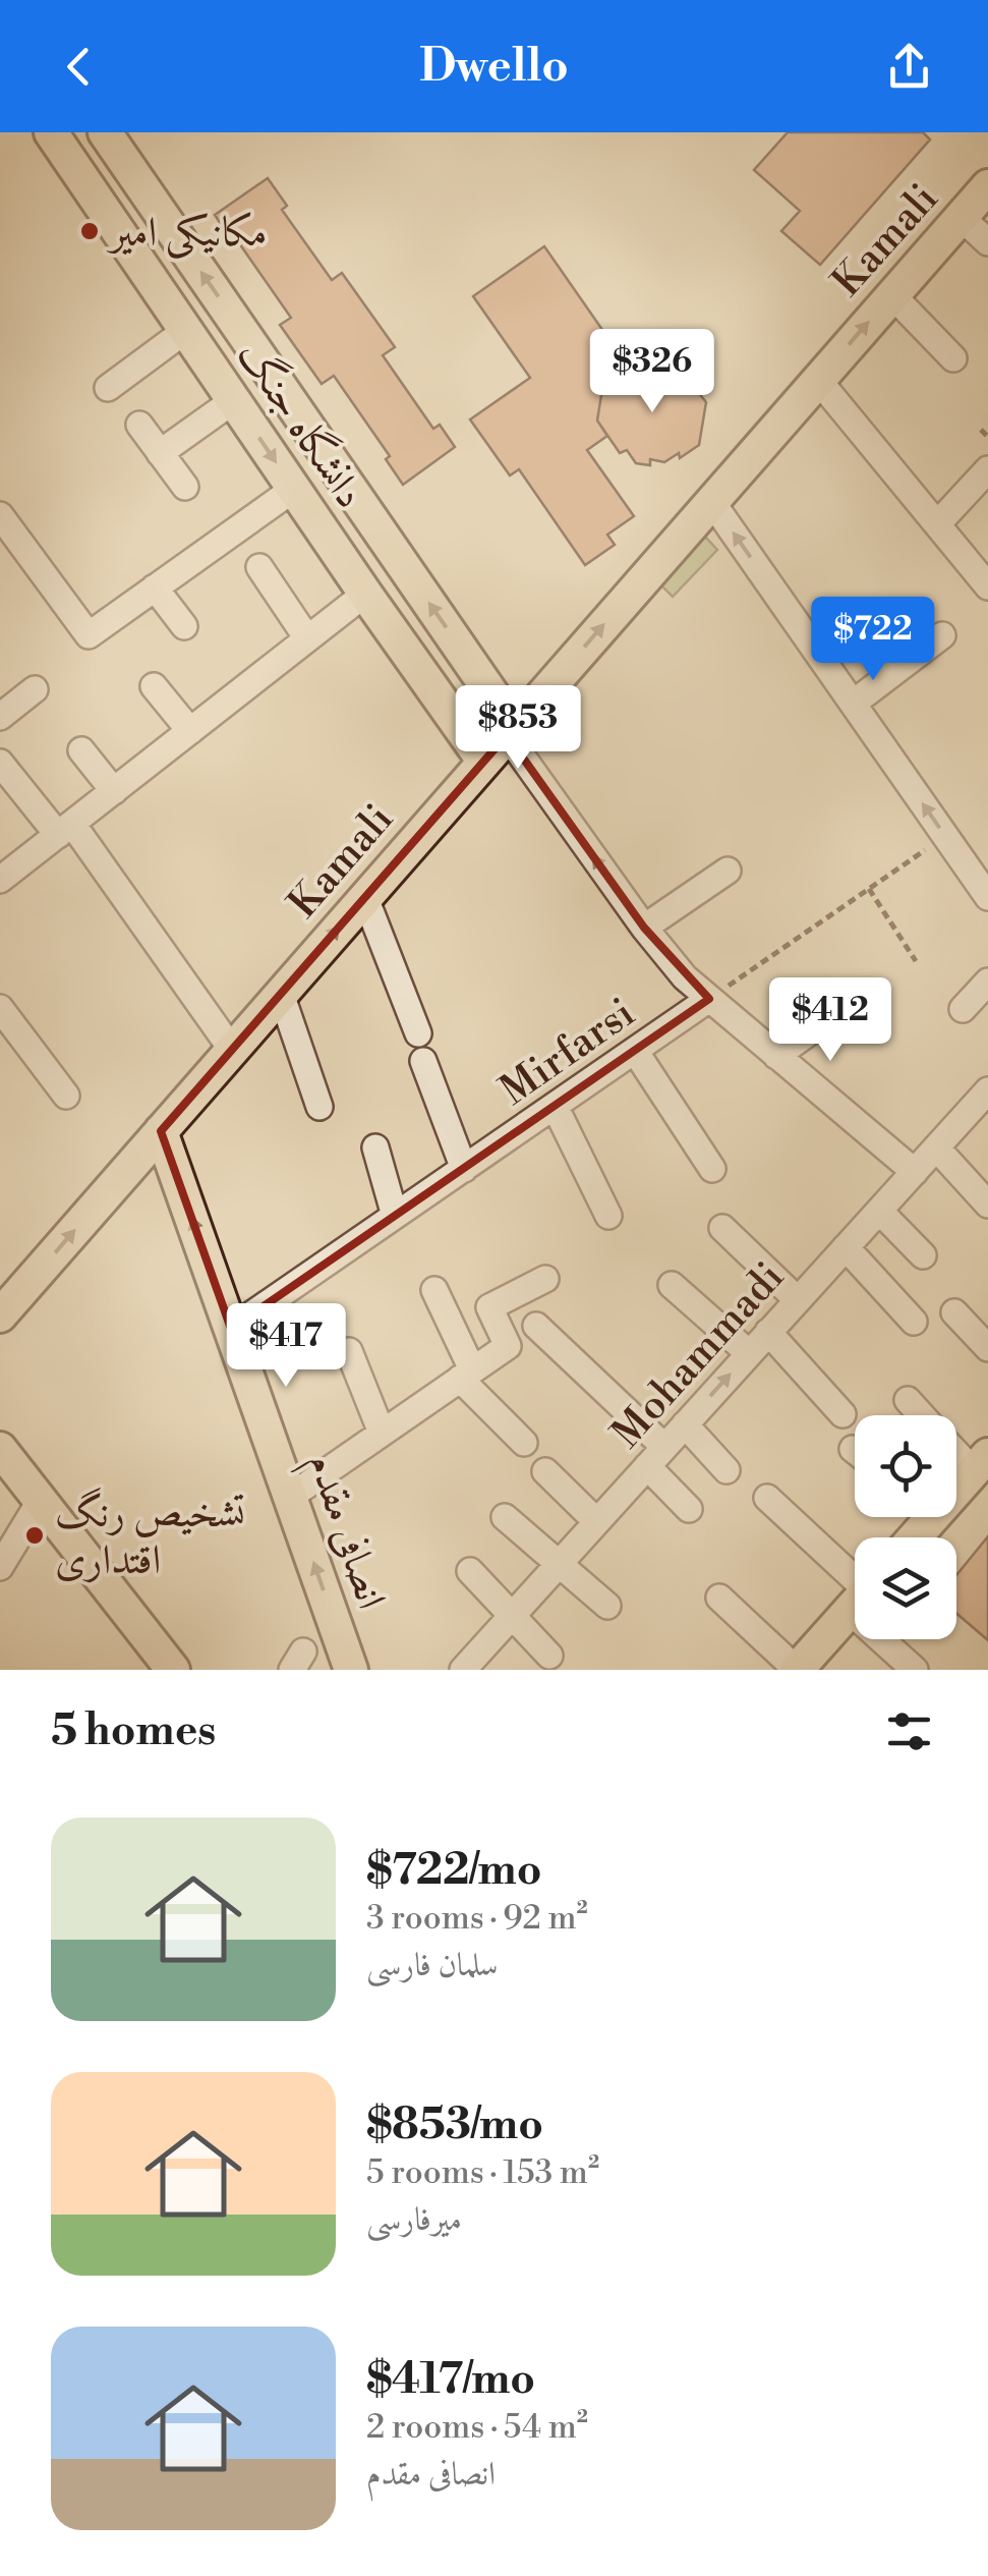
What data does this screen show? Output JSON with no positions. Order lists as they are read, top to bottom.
{
  "streets": {
    "main road": ["Kamali", "دانشگاه جنگ", "انصافی مقدم"],
    "street": ["Mirfarsi", "Mohammadi"]
  },
  "crossings": [
    ["Kamali", "دانشگاه جنگ"],
    ["Kamali", "انصافی مقدم"],
    ["Mirfarsi", "انصافی مقدم"]
  ],
  "one_way": ["Kamali"],
  "places": ["مکانیکی امیر", "تشخیص رنگ اقتداری"],
  "page": {
    "header": "Dwello",
    "price": [
      "$326",
      "$722",
      "$853",
      "$412",
      "$417"
    ],
    "heading": "5 homes",
    "list": [
      {
        "name": "$722/mo",
        "note": "3 rooms · 92 m² · سلمان فارسی"
      },
      {
        "name": "$853/mo",
        "note": "5 rooms · 153 m² · میرفارسی"
      },
      {
        "name": "$417/mo",
        "note": "2 rooms · 54 m² · انصافی مقدم"
      }
    ]
  }
}
